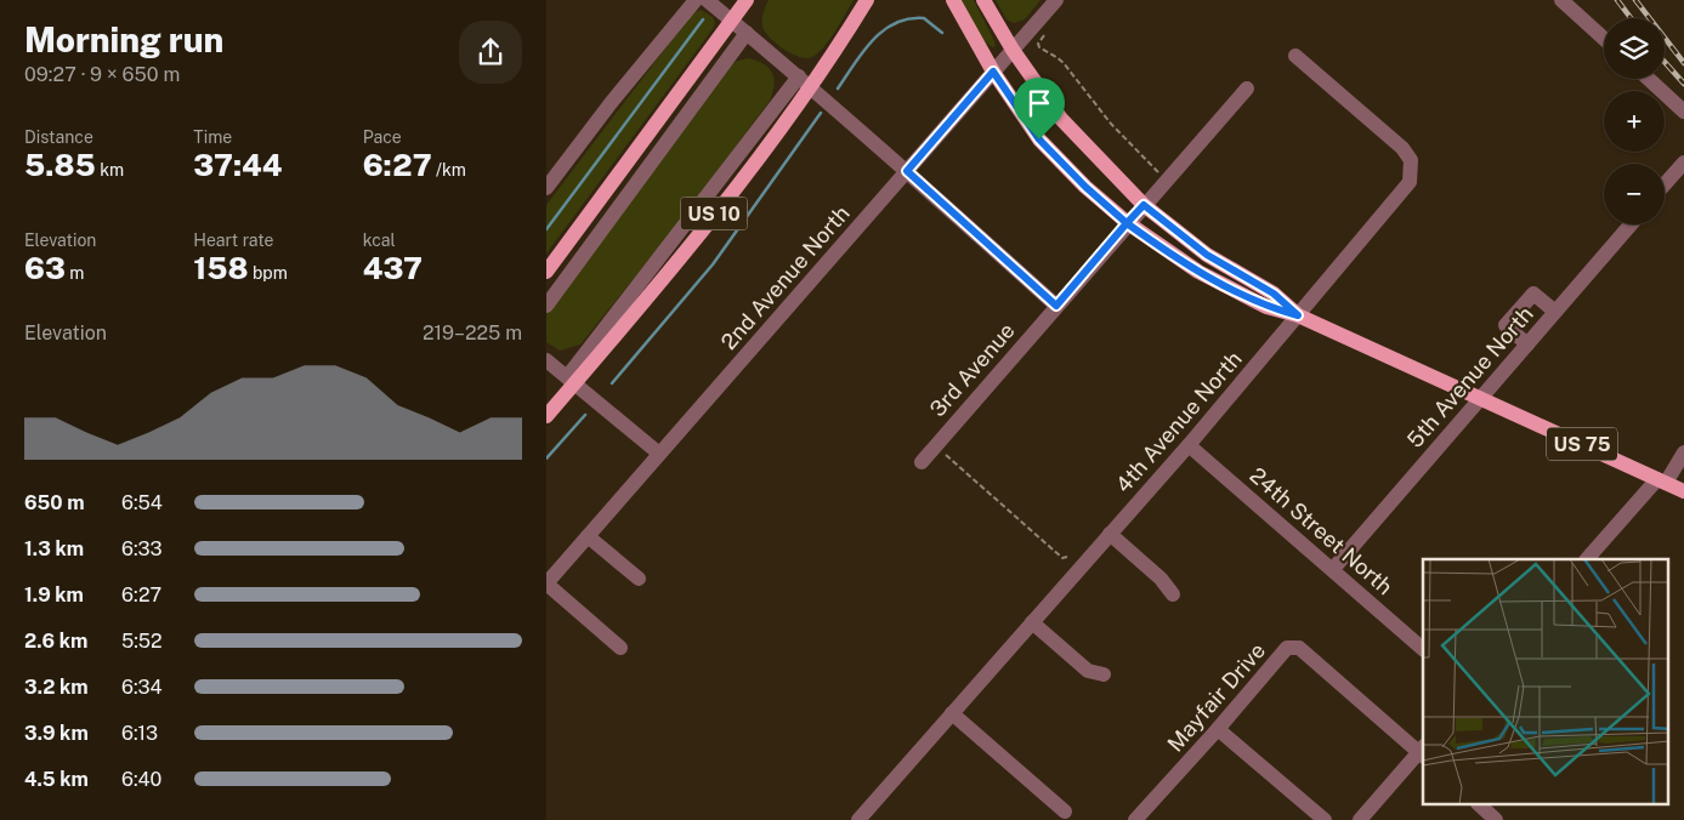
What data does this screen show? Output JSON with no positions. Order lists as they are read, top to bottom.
{
  "streets": {
    "main road": ["US 10", "US 75"],
    "street": [
      "2nd Avenue North",
      "3rd Avenue",
      "5th Avenue North",
      "4th Avenue North",
      "24th Street North",
      "Mayfair Drive"
    ]
  },
  "crossings": [
    ["2nd Avenue North", "US 75"],
    ["3rd Avenue", "US 75"],
    ["5th Avenue North", "US 75"],
    ["5th Avenue North", "24th Street North"],
    ["4th Avenue North", "US 75"],
    ["4th Avenue North", "24th Street North"]
  ],
  "page": {
    "heading": ["Morning run", "09:27 · 9 × 650 m"],
    "map_buttons": ["+", "−"],
    "stats": [
      ["Distance", "5.85 km"],
      ["Time", "37:44"],
      ["Pace", "6:27 /km"],
      ["Elevation", "63 m"],
      ["Heart rate", "158 bpm"],
      ["kcal", "437"]
    ],
    "chart": ["Elevation", "219–225 m"],
    "list": [
      {
        "name": "650 m",
        "note": "6:54"
      },
      {
        "name": "1.3 km",
        "note": "6:33"
      },
      {
        "name": "1.9 km",
        "note": "6:27"
      },
      {
        "name": "2.6 km",
        "note": "5:52"
      },
      {
        "name": "3.2 km",
        "note": "6:34"
      },
      {
        "name": "3.9 km",
        "note": "6:13"
      },
      {
        "name": "4.5 km",
        "note": "6:40"
      }
    ]
  }
}
